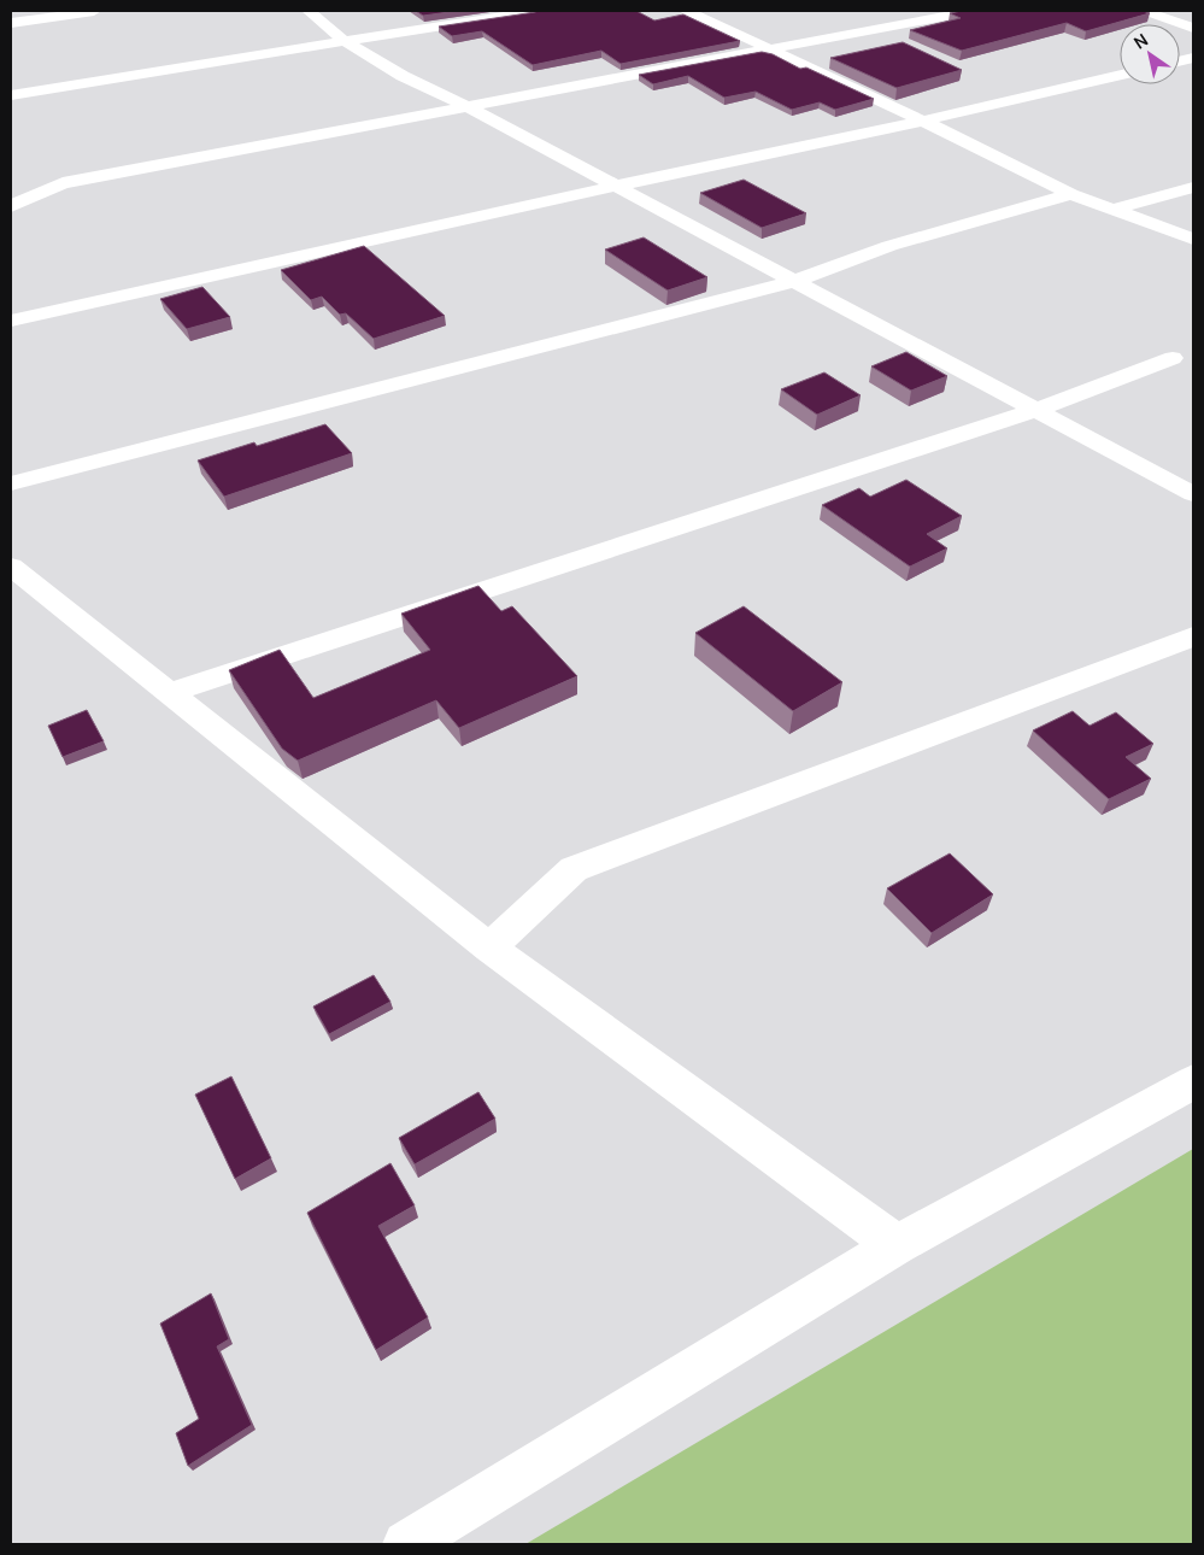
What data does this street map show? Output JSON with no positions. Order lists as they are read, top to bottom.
{
  "north": "top left"
}
